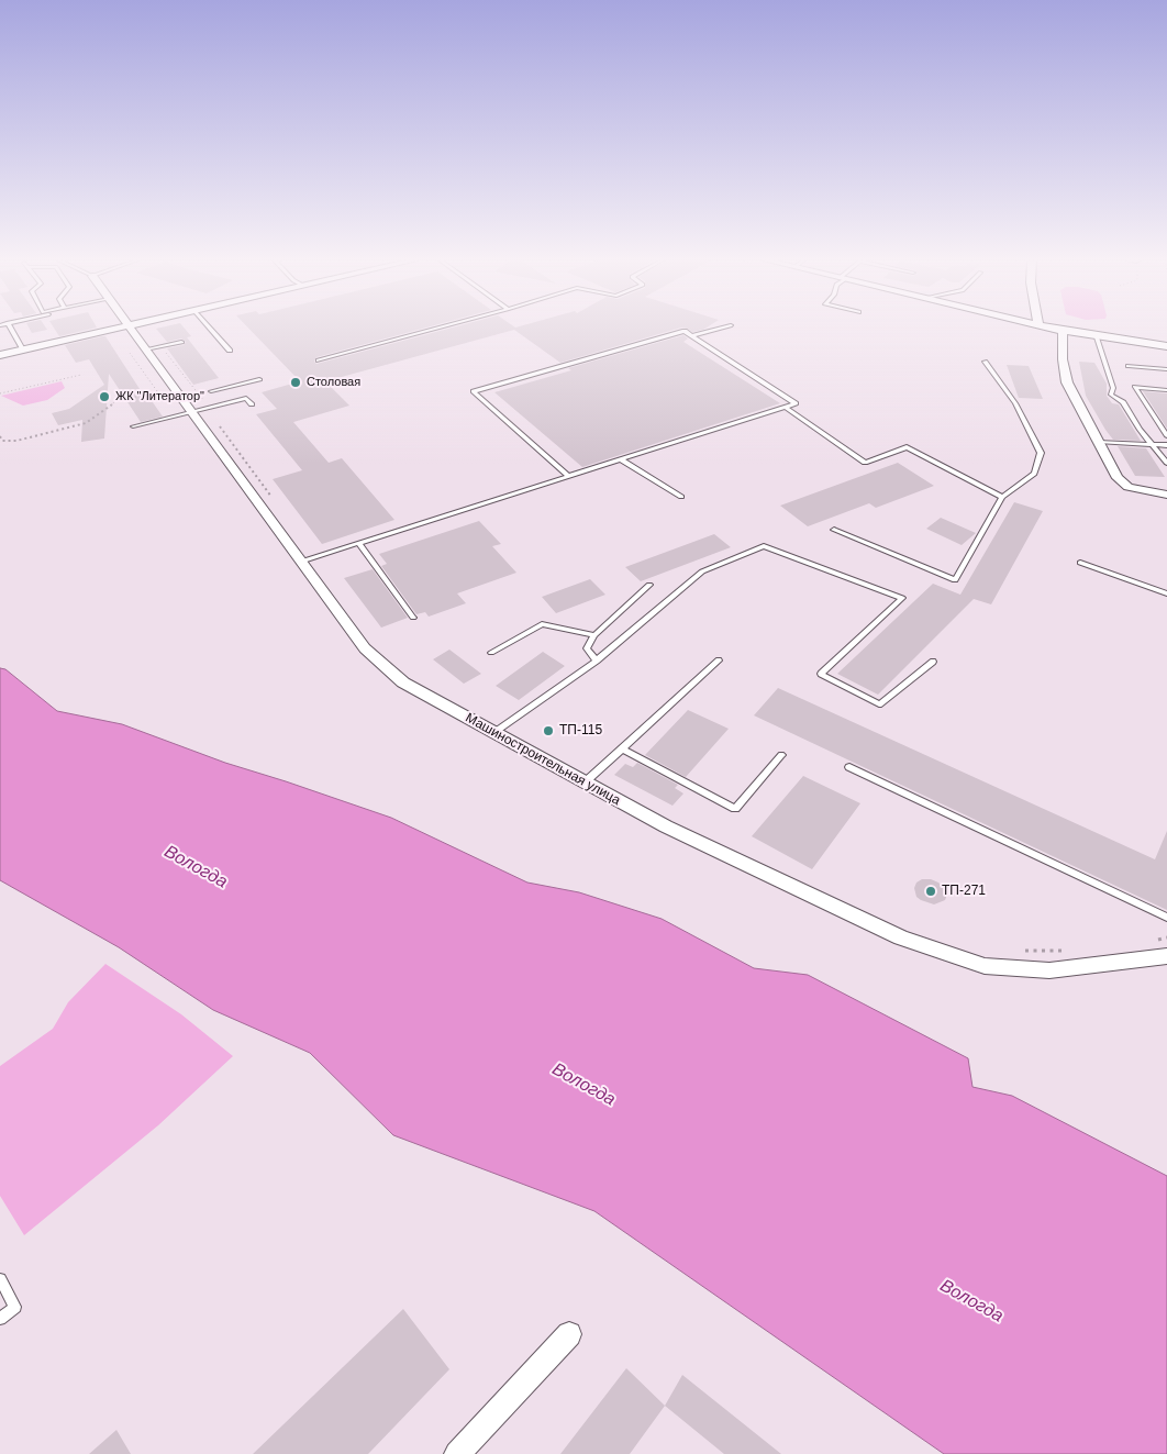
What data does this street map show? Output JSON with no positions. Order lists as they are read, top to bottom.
{
  "streets": {
    "street": ["Машиностроительная улица"]
  },
  "water": ["Вологда"],
  "places": [
    "Столовая",
    "ЖК \"Литератор\"",
    "ТП-115",
    "ТП-271"
  ]
}
